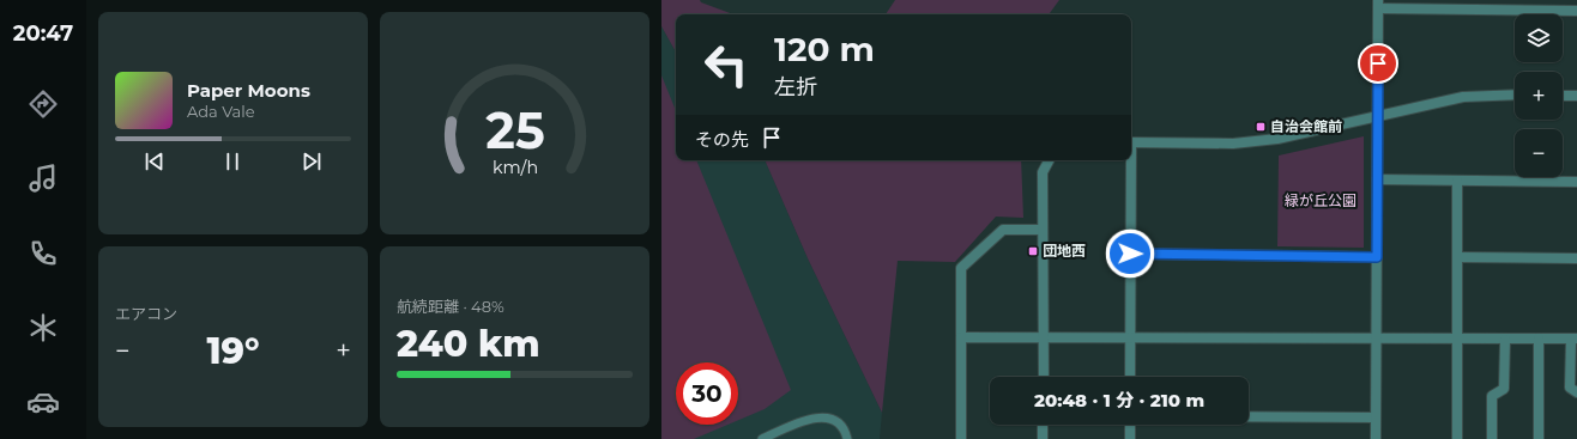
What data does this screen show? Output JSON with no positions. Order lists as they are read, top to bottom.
{
  "parks": ["緑が丘公園"],
  "places": {
    "transit": ["自治会館前", "団地西"]
  },
  "page": {
    "tabs": "20:47",
    "map_buttons": ["+", "−"],
    "turn": ["120 m", "左折"],
    "song": ["Paper Moons", "Ada Vale"],
    "then": "その先",
    "tile": [
      "エアコン",
      ["航続距離 · 48%", "240 km"]
    ],
    "heat": ["−", "19°", "+"],
    "limit": "30",
    "trip": "20:48 · 1 分 · 210 m",
    "gauge": ["25", "km/h"]
  }
}
